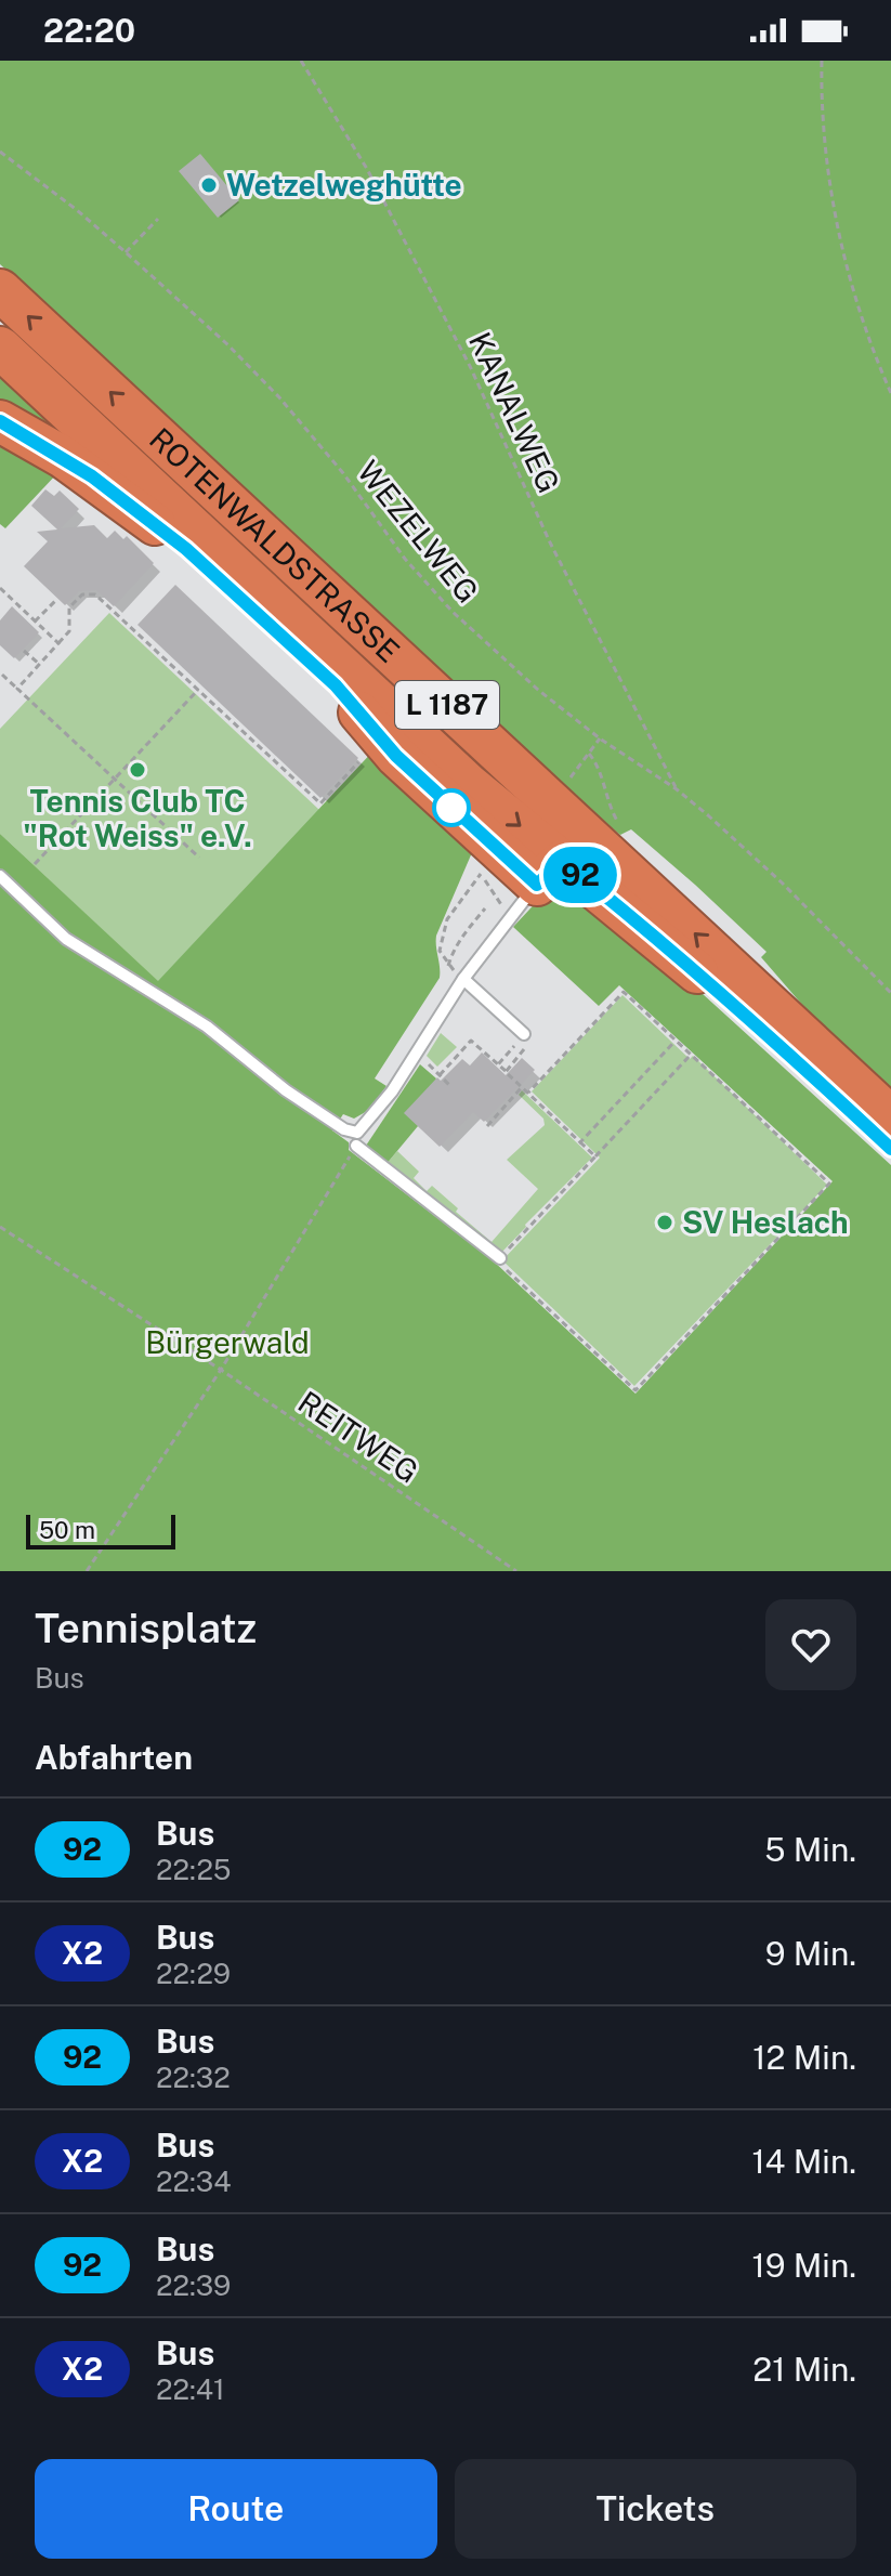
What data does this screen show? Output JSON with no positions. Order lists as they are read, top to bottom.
{
  "streets": {
    "highway": ["ROTENWALDSTRASSE", "L 1187"],
    "path": ["KANALWEG", "WEZELWEG", "REITWEG"]
  },
  "crossings": [
    ["KANALWEG", "WEZELWEG"]
  ],
  "parks": ["Bürgerwald"],
  "places": ["Wetzelweghütte", "Tennis Club TC \"Rot Weiss\" e.V.", "SV Heslach"],
  "lines": ["bus line 92"],
  "scale_bar": "50 m",
  "page": {
    "status": "22:20",
    "on_map": "92",
    "scale": "50 m",
    "heading": [
      ["Tennisplatz", "Bus"],
      "Abfahrten"
    ],
    "list": [
      {
        "mark": "92",
        "name": "Bus",
        "note": "22:25",
        "value": "5 Min."
      },
      {
        "mark": "X2",
        "name": "Bus",
        "note": "22:29",
        "value": "9 Min."
      },
      {
        "mark": "92",
        "name": "Bus",
        "note": "22:32",
        "value": "12 Min."
      },
      {
        "mark": "X2",
        "name": "Bus",
        "note": "22:34",
        "value": "14 Min."
      },
      {
        "mark": "92",
        "name": "Bus",
        "note": "22:39",
        "value": "19 Min."
      },
      {
        "mark": "X2",
        "name": "Bus",
        "note": "22:41",
        "value": "21 Min."
      }
    ],
    "buttons": ["Route", "Tickets"]
  }
}
